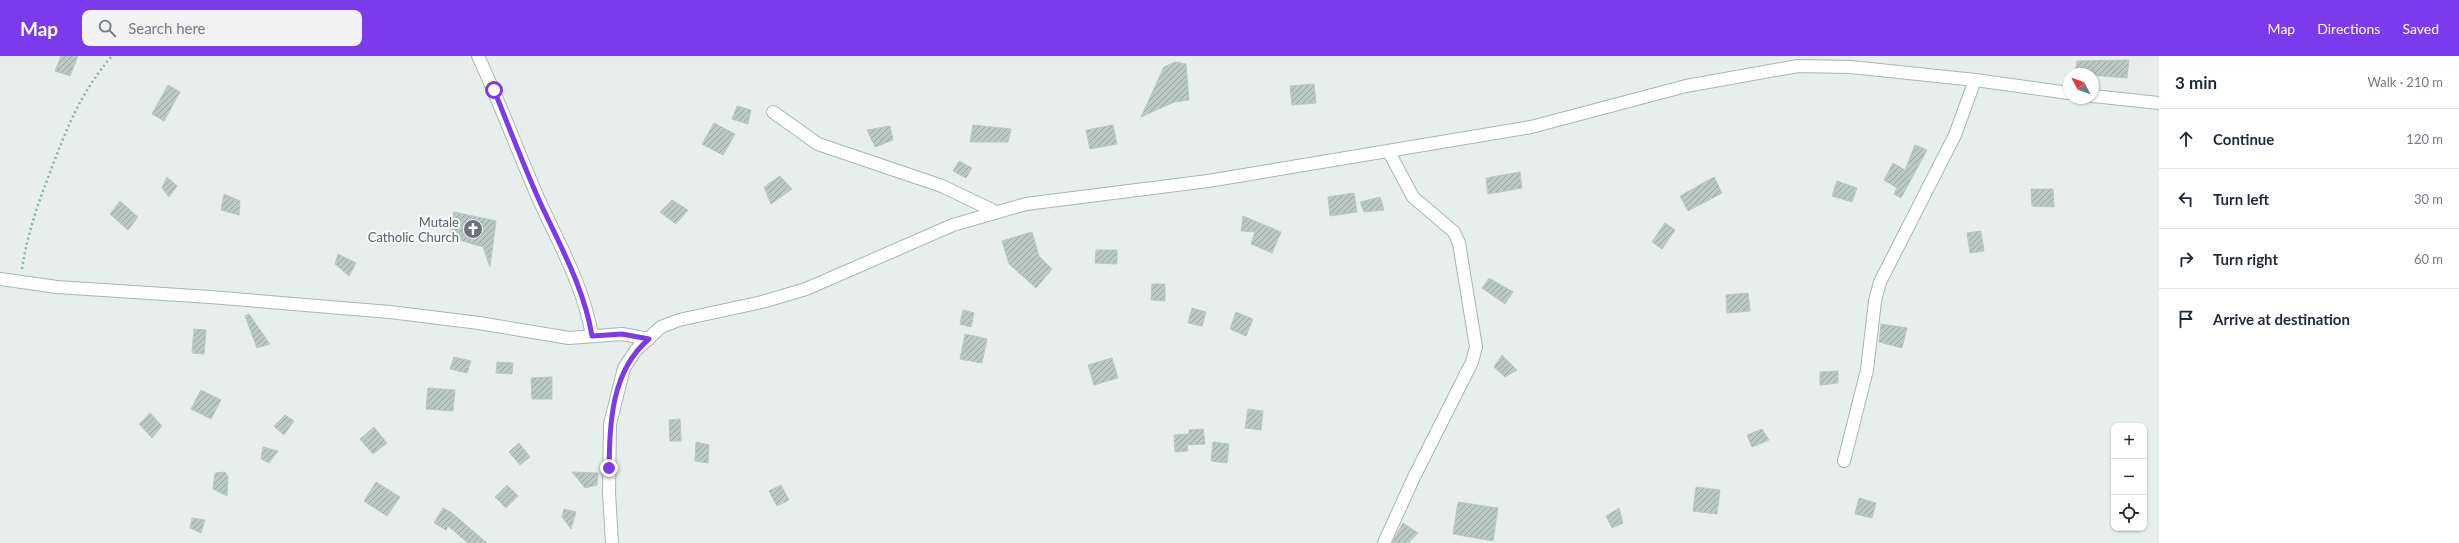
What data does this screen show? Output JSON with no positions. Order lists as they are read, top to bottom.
{
  "places": {
    "church": ["Mutale Catholic Church"]
  },
  "north": "top left",
  "page": {
    "header": "Map",
    "search": "Search here",
    "nav": ["Map", "Directions", "Saved"],
    "heading": ["3 min", "Walk · 210 m"],
    "list": [
      ["Continue", "120 m"],
      ["Turn left", "30 m"],
      ["Turn right", "60 m"],
      "Arrive at destination"
    ],
    "map_buttons": ["+", "−"]
  }
}
